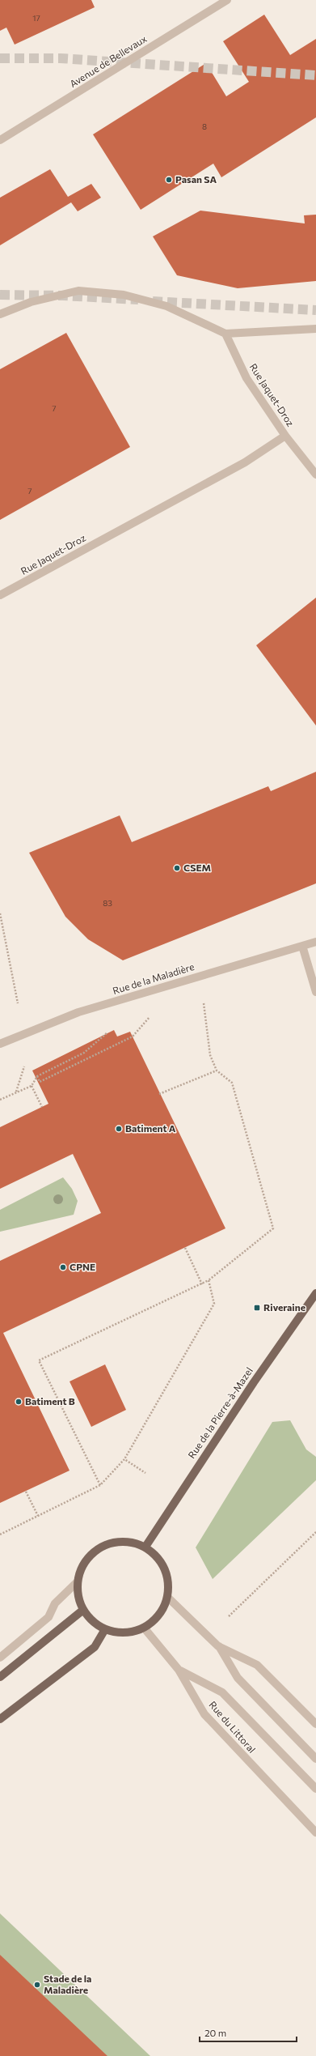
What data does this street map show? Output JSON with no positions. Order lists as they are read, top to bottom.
{
  "streets": {
    "main road": ["Rue de la Pierre-à-Mazel"],
    "street": [
      "Avenue de Bellevaux",
      "Rue Jaquet-Droz",
      "Rue de la Maladière",
      "Rue du Littoral"
    ]
  },
  "crossings": [
    ["Rue de la Pierre-à-Mazel", "Rue du Littoral"]
  ],
  "places": {
    "other": [
      "Pasan SA",
      "CSEM",
      "Batiment A",
      "CPNE",
      "Batiment B",
      "Stade de la Maladière"
    ],
    "transit": ["Riveraine"]
  },
  "house_numbers": [
    "17",
    "8",
    "7",
    "7",
    "83"
  ],
  "scale_bar": "20 m"
}
